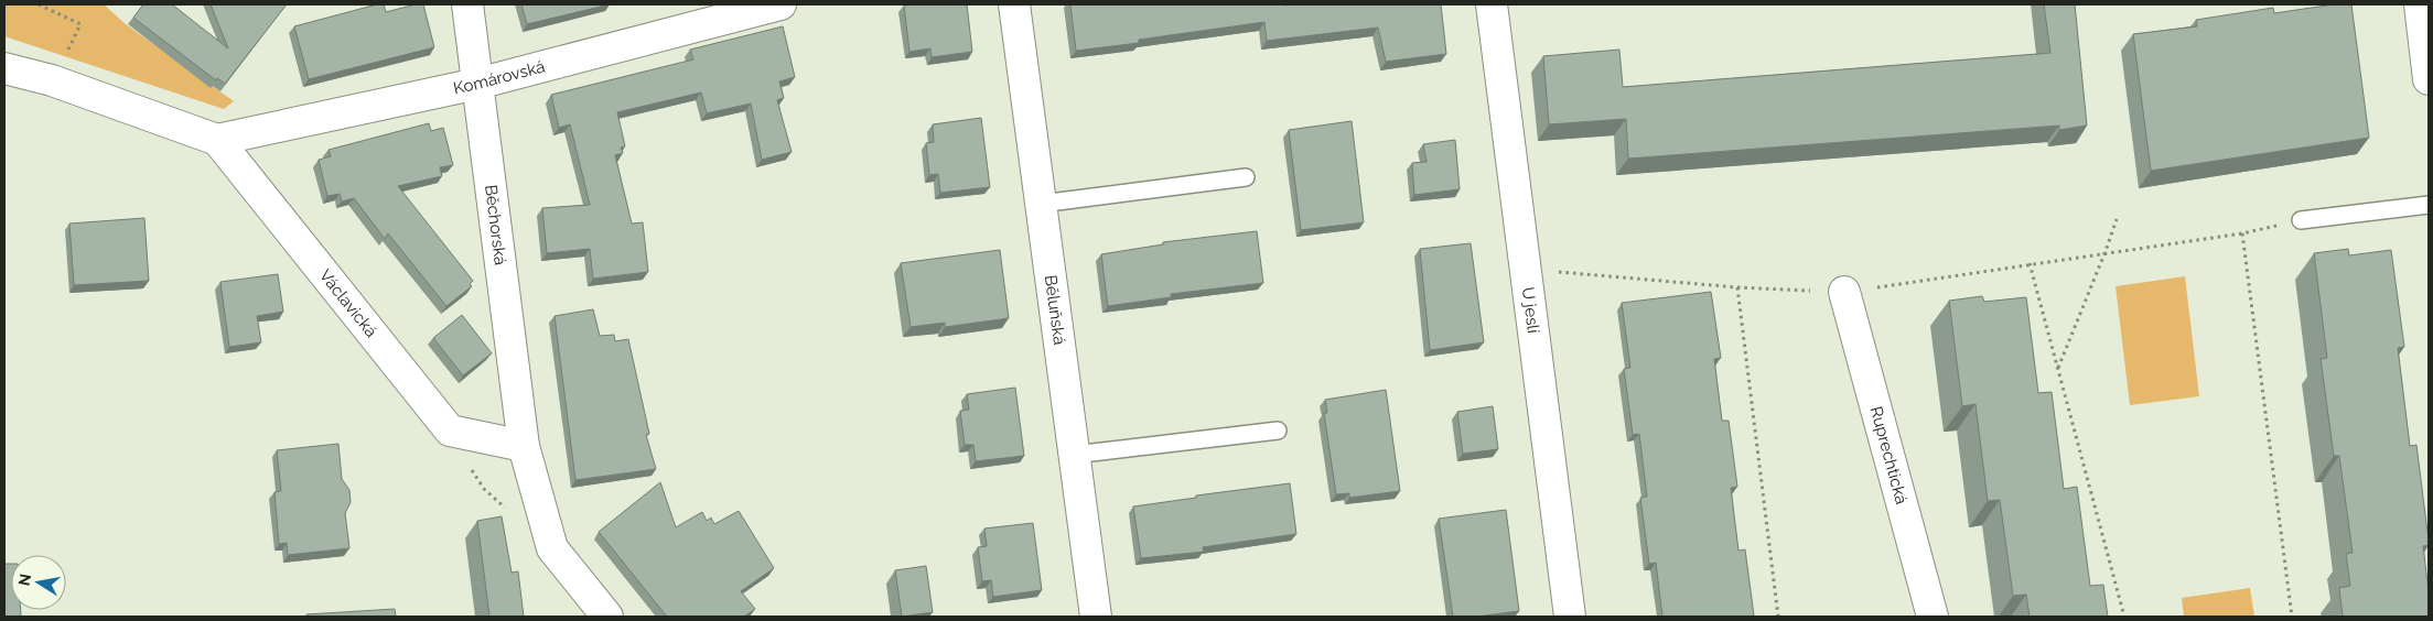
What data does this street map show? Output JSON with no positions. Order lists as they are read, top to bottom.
{
  "streets": {
    "street": [
      "Komárovská",
      "Běchorská",
      "Václavická",
      "Běluňská",
      "U jeslí",
      "Ruprechtická"
    ]
  },
  "crossings": [
    ["Komárovská", "Běchorská"],
    ["Komárovská", "Václavická"]
  ],
  "north": "left"
}
